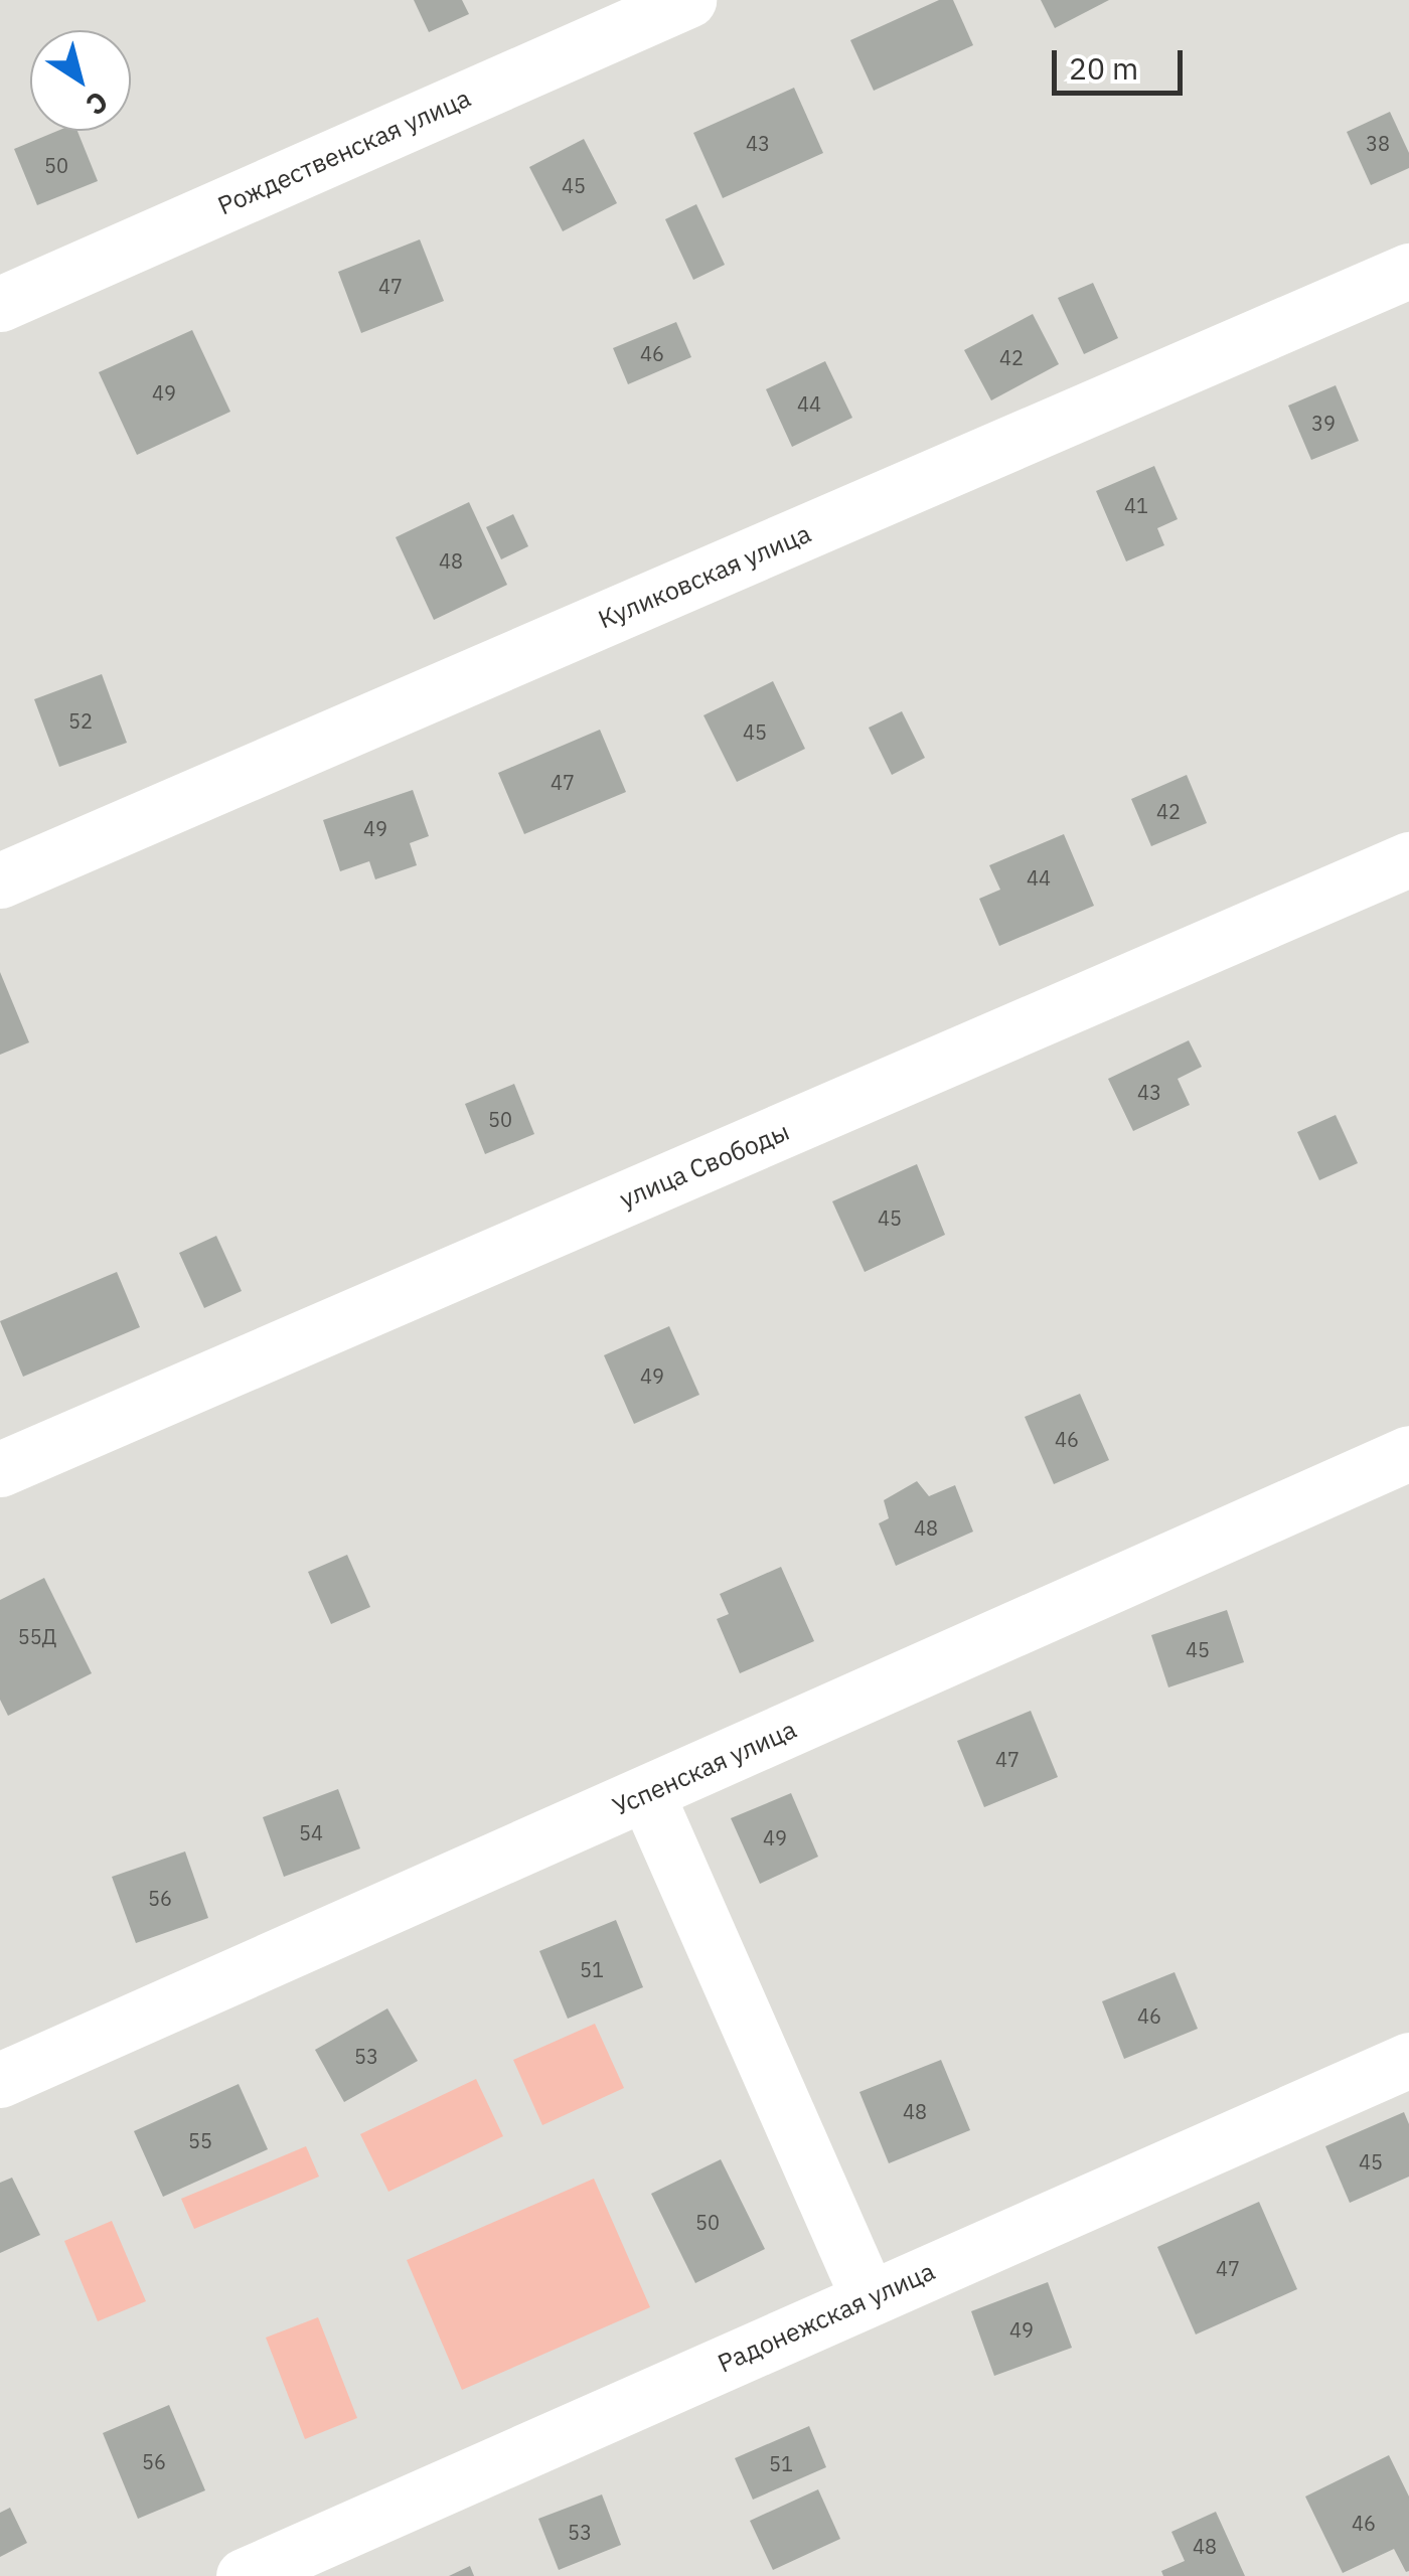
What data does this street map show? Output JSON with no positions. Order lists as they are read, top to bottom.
{
  "streets": {
    "street": [
      "Рождественская улица",
      "Куликовская улица",
      "улица Свободы",
      "Успенская улица",
      "Радонежская улица"
    ]
  },
  "house_numbers": [
    "43",
    "38",
    "50",
    "45",
    "47",
    "46",
    "42",
    "49",
    "44",
    "39",
    "41",
    "48",
    "52",
    "45",
    "47",
    "42",
    "49",
    "44",
    "43",
    "50",
    "45",
    "49",
    "46",
    "48",
    "55Д",
    "45",
    "47",
    "54",
    "49",
    "56",
    "51",
    "46",
    "53",
    "48",
    "55",
    "45",
    "50",
    "47",
    "49",
    "56",
    "51",
    "46",
    "53",
    "48"
  ],
  "scale_bar": "20 m",
  "north": "bottom right"
}
